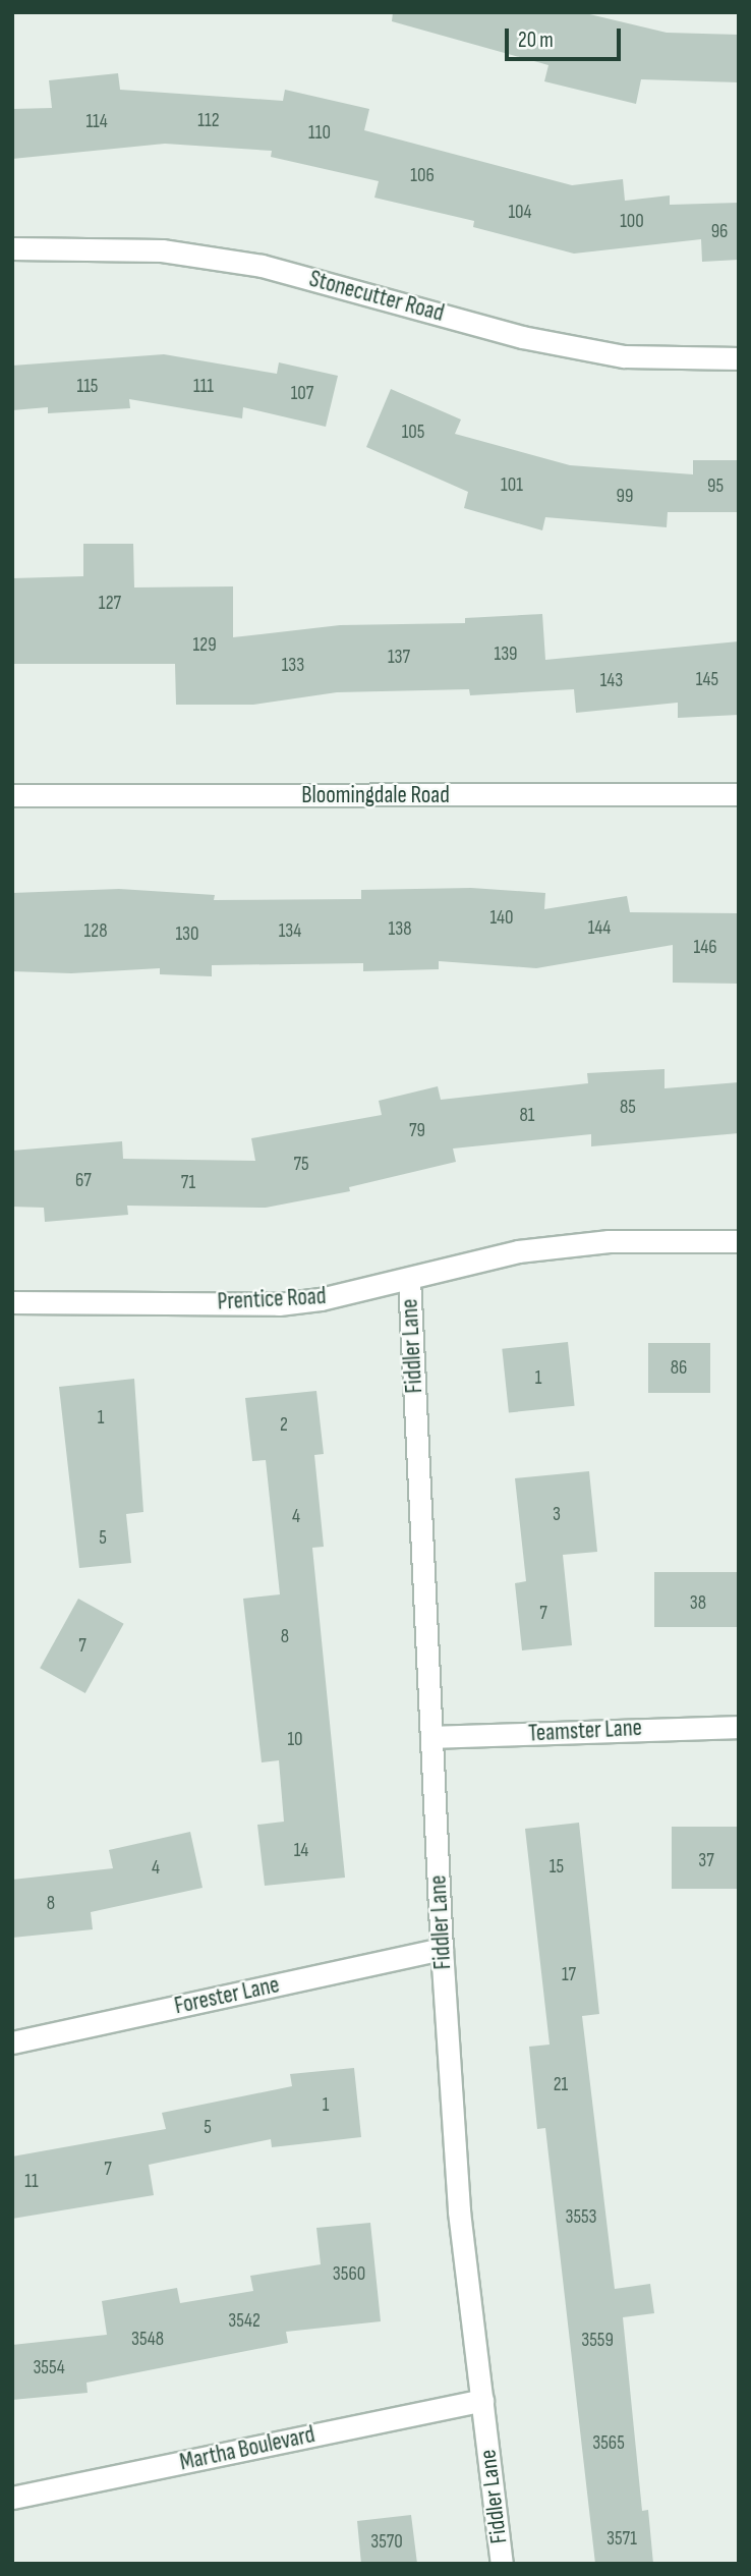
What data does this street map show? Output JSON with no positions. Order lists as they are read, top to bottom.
{
  "streets": {
    "street": [
      "Stonecutter Road",
      "Bloomingdale Road",
      "Prentice Road",
      "Fiddler Lane",
      "Teamster Lane",
      "Forester Lane",
      "Martha Boulevard"
    ]
  },
  "crossings": [
    ["Prentice Road", "Fiddler Lane"],
    ["Fiddler Lane", "Teamster Lane"],
    ["Fiddler Lane", "Forester Lane"],
    ["Fiddler Lane", "Martha Boulevard"]
  ],
  "house_numbers": [
    "112",
    "114",
    "110",
    "106",
    "104",
    "100",
    "96",
    "115",
    "111",
    "107",
    "105",
    "101",
    "95",
    "99",
    "127",
    "129",
    "139",
    "137",
    "133",
    "145",
    "143",
    "140",
    "144",
    "138",
    "128",
    "134",
    "130",
    "146",
    "85",
    "81",
    "79",
    "75",
    "67",
    "71",
    "86",
    "1",
    "1",
    "2",
    "3",
    "4",
    "5",
    "38",
    "7",
    "8",
    "7",
    "10",
    "14",
    "37",
    "15",
    "4",
    "8",
    "17",
    "21",
    "1",
    "5",
    "7",
    "11",
    "3553",
    "3560",
    "3542",
    "3548",
    "3559",
    "3554",
    "3565",
    "3571",
    "3570"
  ],
  "scale_bar": "20 m"
}
